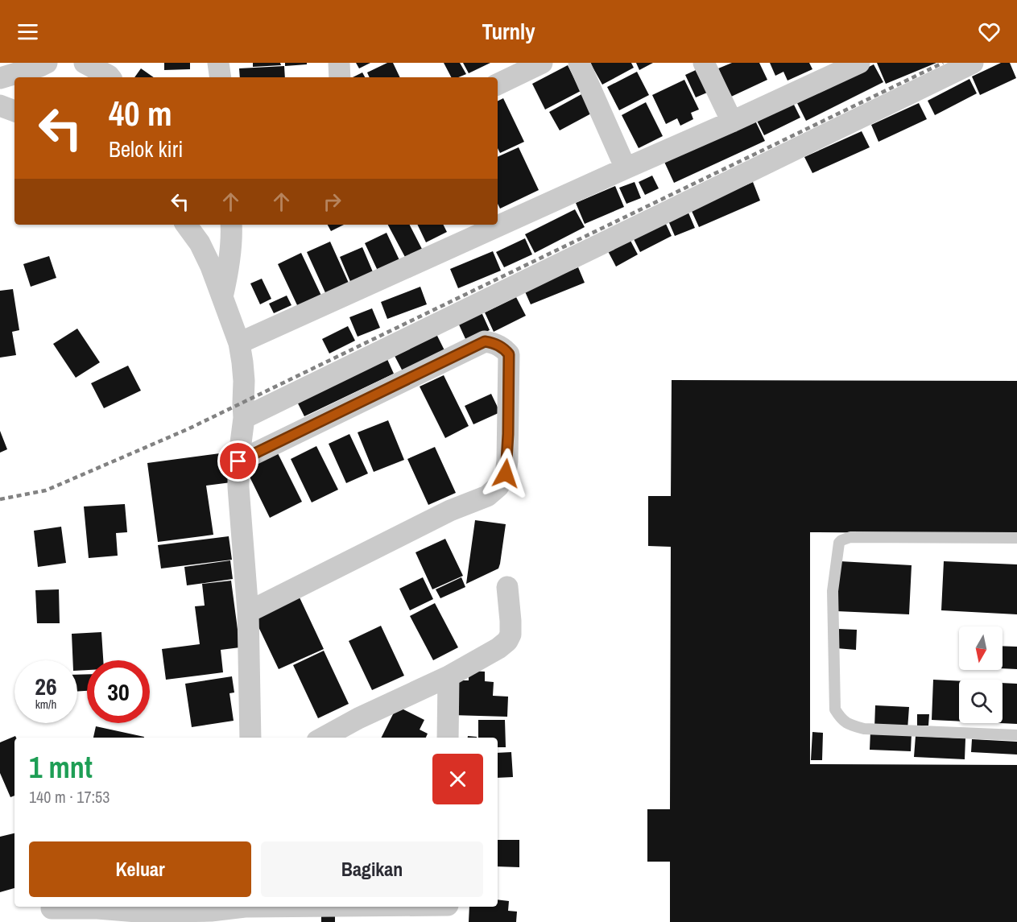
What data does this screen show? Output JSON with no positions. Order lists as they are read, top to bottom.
{
  "north": "bottom",
  "page": {
    "header": "Turnly",
    "turn": ["40 m", "Belok kiri"],
    "speed": "26 km/h",
    "limit": "30",
    "heading": ["1 mnt", "140 m · 17:53"],
    "buttons": ["Keluar", "Bagikan"]
  }
}
